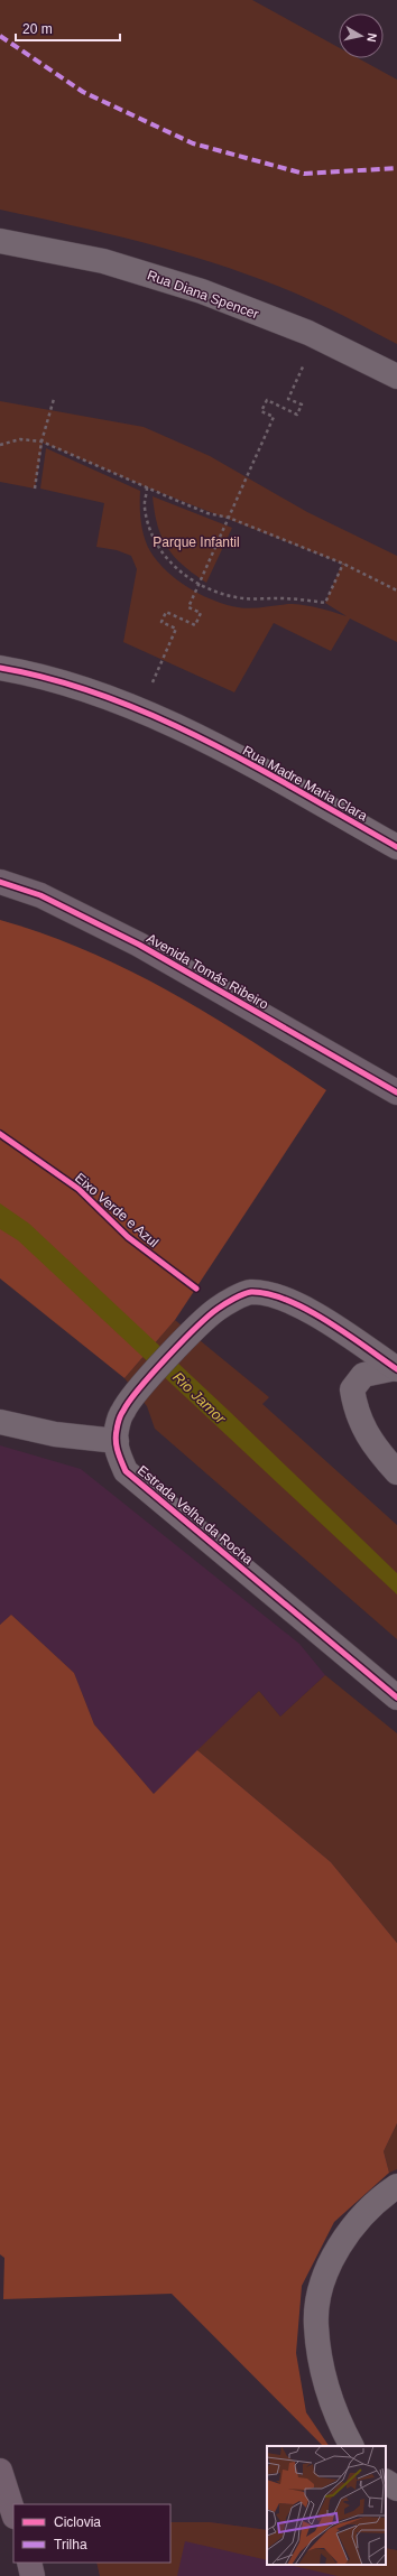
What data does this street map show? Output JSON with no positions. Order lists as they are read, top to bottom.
{
  "streets": {
    "street": [
      "Rua Diana Spencer",
      "Rua Madre Maria Clara",
      "Avenida Tomás Ribeiro",
      "Estrada Velha da Rocha"
    ],
    "cycle path": ["Eixo Verde e Azul"]
  },
  "water": ["Rio Jamor"],
  "parks": ["Parque Infantil"],
  "legend": ["Ciclovia", "Trilha"],
  "scale_bar": "20 m",
  "north": "right"
}
